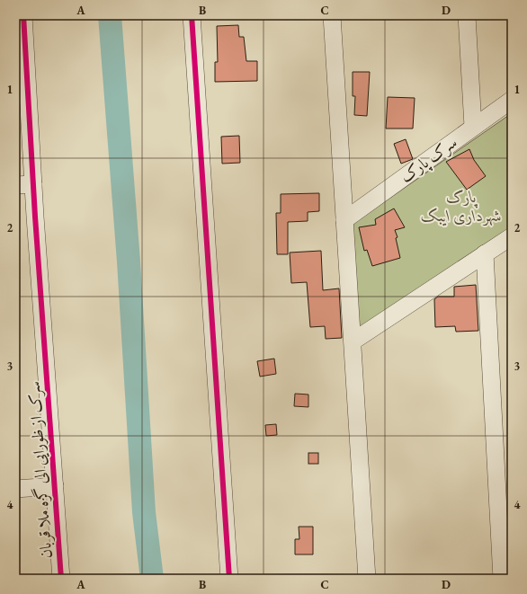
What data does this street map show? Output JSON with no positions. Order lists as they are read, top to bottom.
{
  "streets": {
    "street": ["سرک پارک", "سرک از ظورایی الی گزه ملا قربان"]
  },
  "parks": ["پارک شهرداری ایبک"],
  "grid": {
    "columns": [
      "A",
      "B",
      "C",
      "D"
    ],
    "rows": [
      "1",
      "2",
      "3",
      "4"
    ]
  }
}
